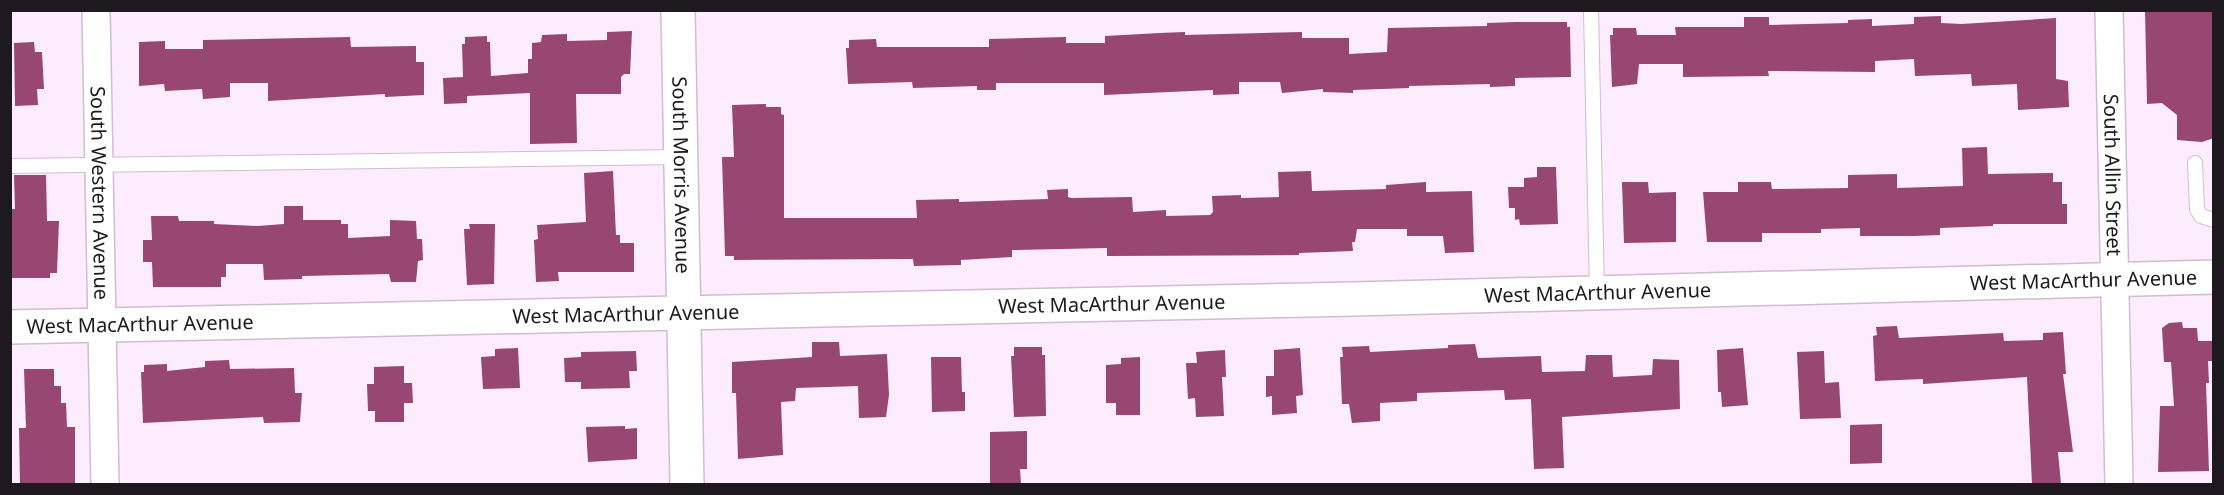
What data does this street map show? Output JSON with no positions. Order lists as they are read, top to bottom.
{
  "streets": {
    "main road": ["South Morris Avenue", "West MacArthur Avenue"],
    "street": ["South Allin Street", "South Western Avenue"]
  },
  "crossings": [
    ["South Morris Avenue", "West MacArthur Avenue"],
    ["South Allin Street", "West MacArthur Avenue"],
    ["South Western Avenue", "West MacArthur Avenue"]
  ]
}
